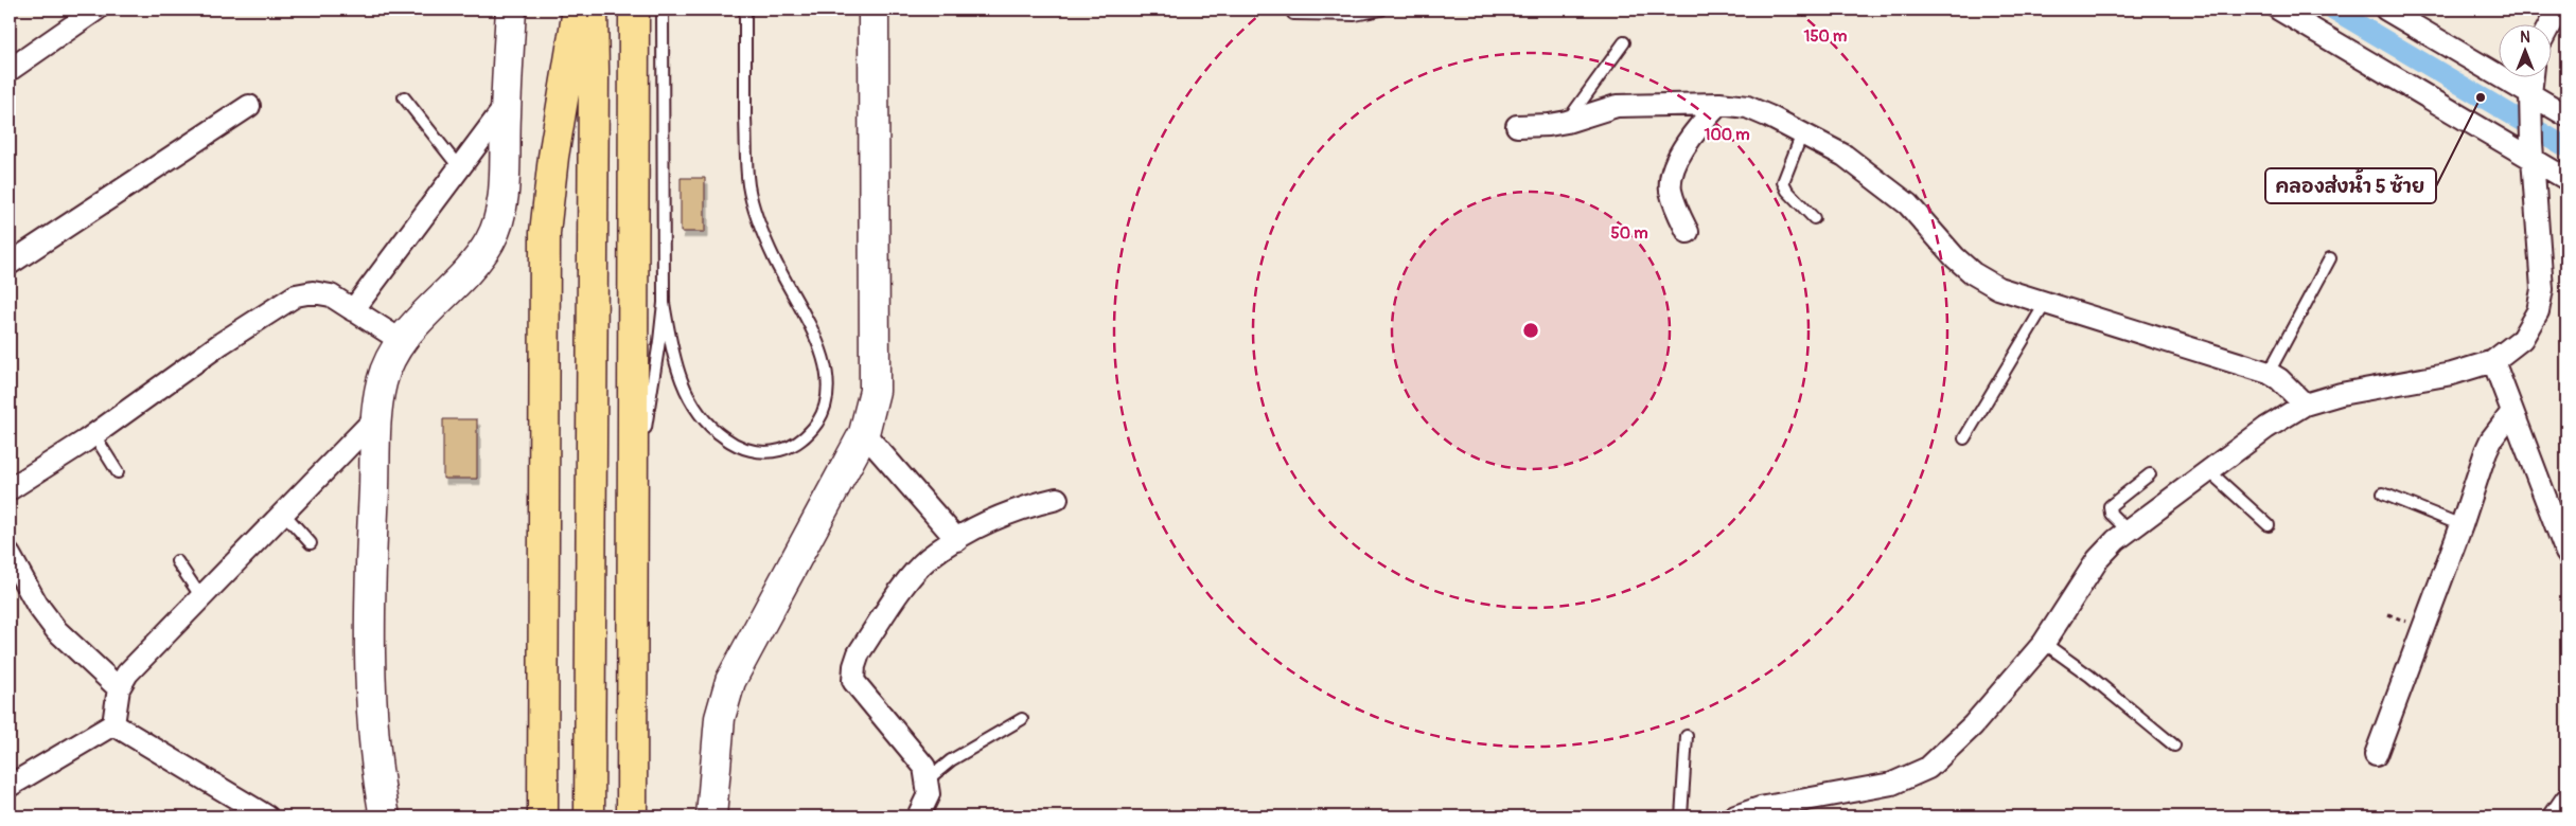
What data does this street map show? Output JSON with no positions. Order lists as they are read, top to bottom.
{
  "places": ["คลองส่งน้ำ 5 ซ้าย"],
  "north": "top",
  "rings": ["150 m", "100 m", "50 m"]
}
